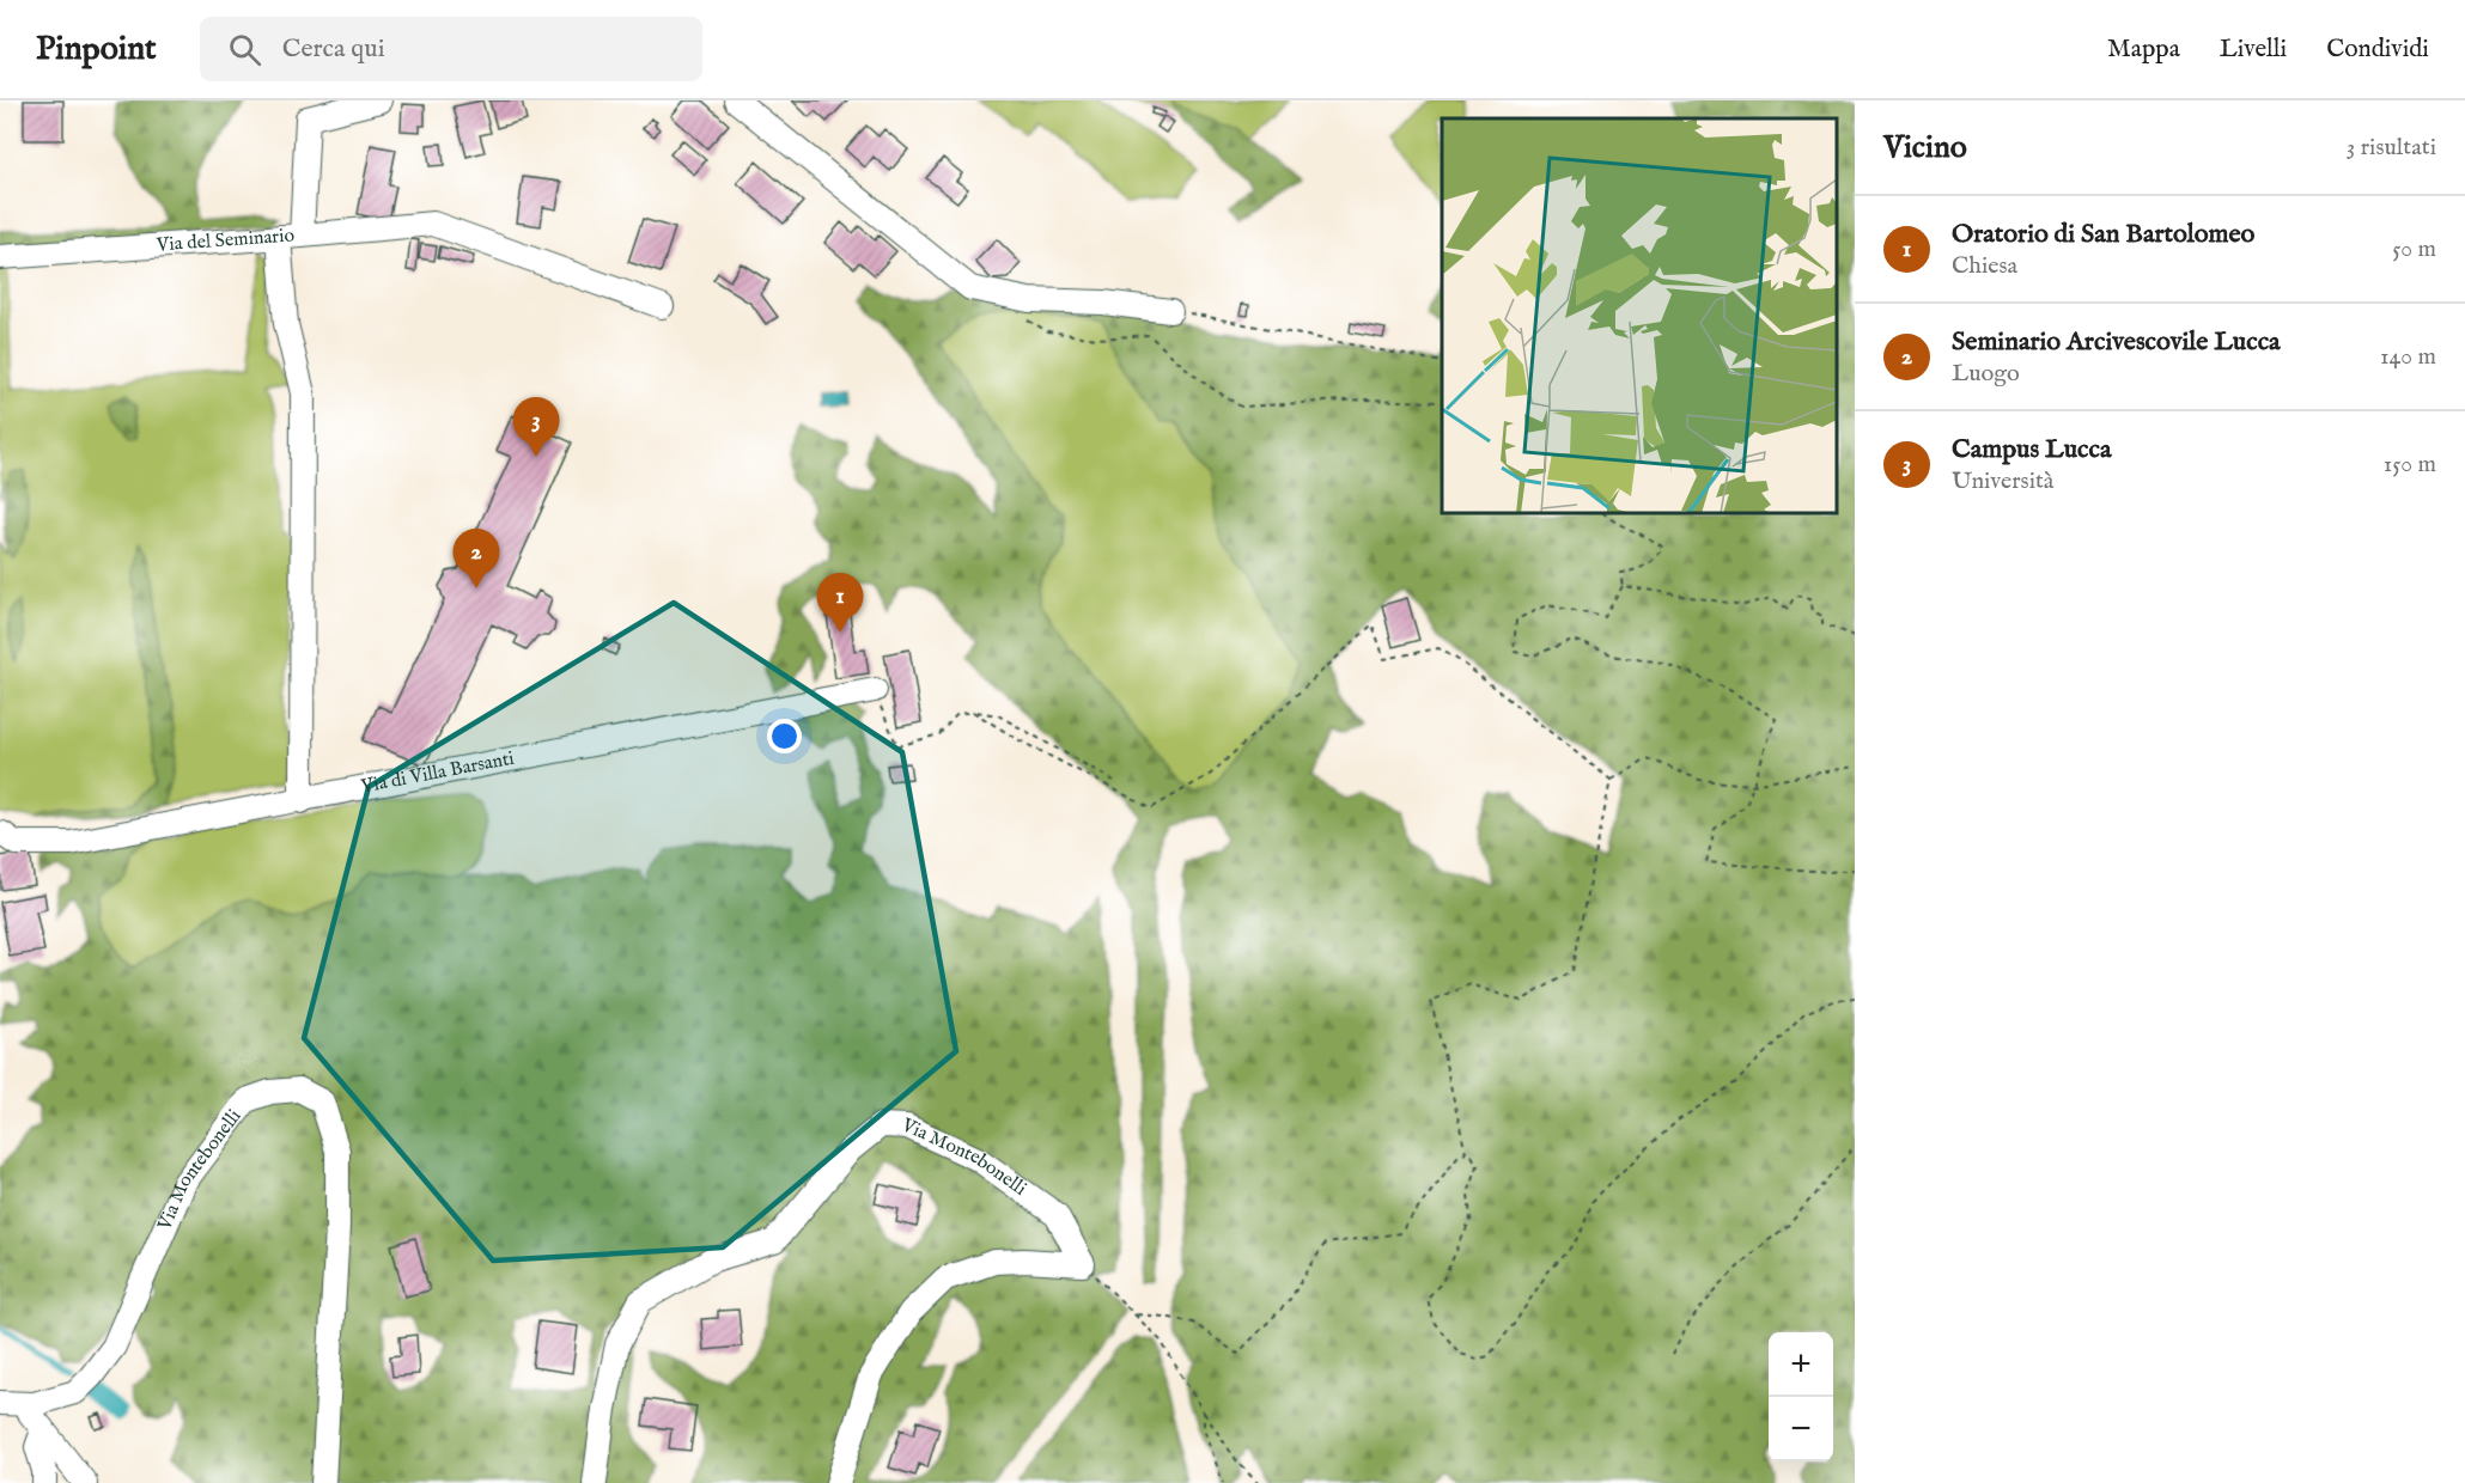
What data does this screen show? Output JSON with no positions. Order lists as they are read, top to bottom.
{
  "streets": {
    "street": ["Via del Seminario", "Via di Villa Barsanti", "Via Montebonelli"]
  },
  "page": {
    "header": "Pinpoint",
    "search": "Cerca qui",
    "nav": ["Mappa", "Livelli", "Condividi"],
    "heading": ["Vicino", "3 risultati"],
    "list": [
      {
        "mark": "1",
        "name": "Oratorio di San Bartolomeo",
        "note": "Chiesa",
        "value": "50 m"
      },
      {
        "mark": "2",
        "name": "Seminario Arcivescovile Lucca",
        "note": "Luogo",
        "value": "140 m"
      },
      {
        "mark": "3",
        "name": "Campus Lucca",
        "note": "Università",
        "value": "150 m"
      }
    ],
    "pins": ["3", "2", "1"],
    "map_buttons": ["+", "−"]
  }
}
